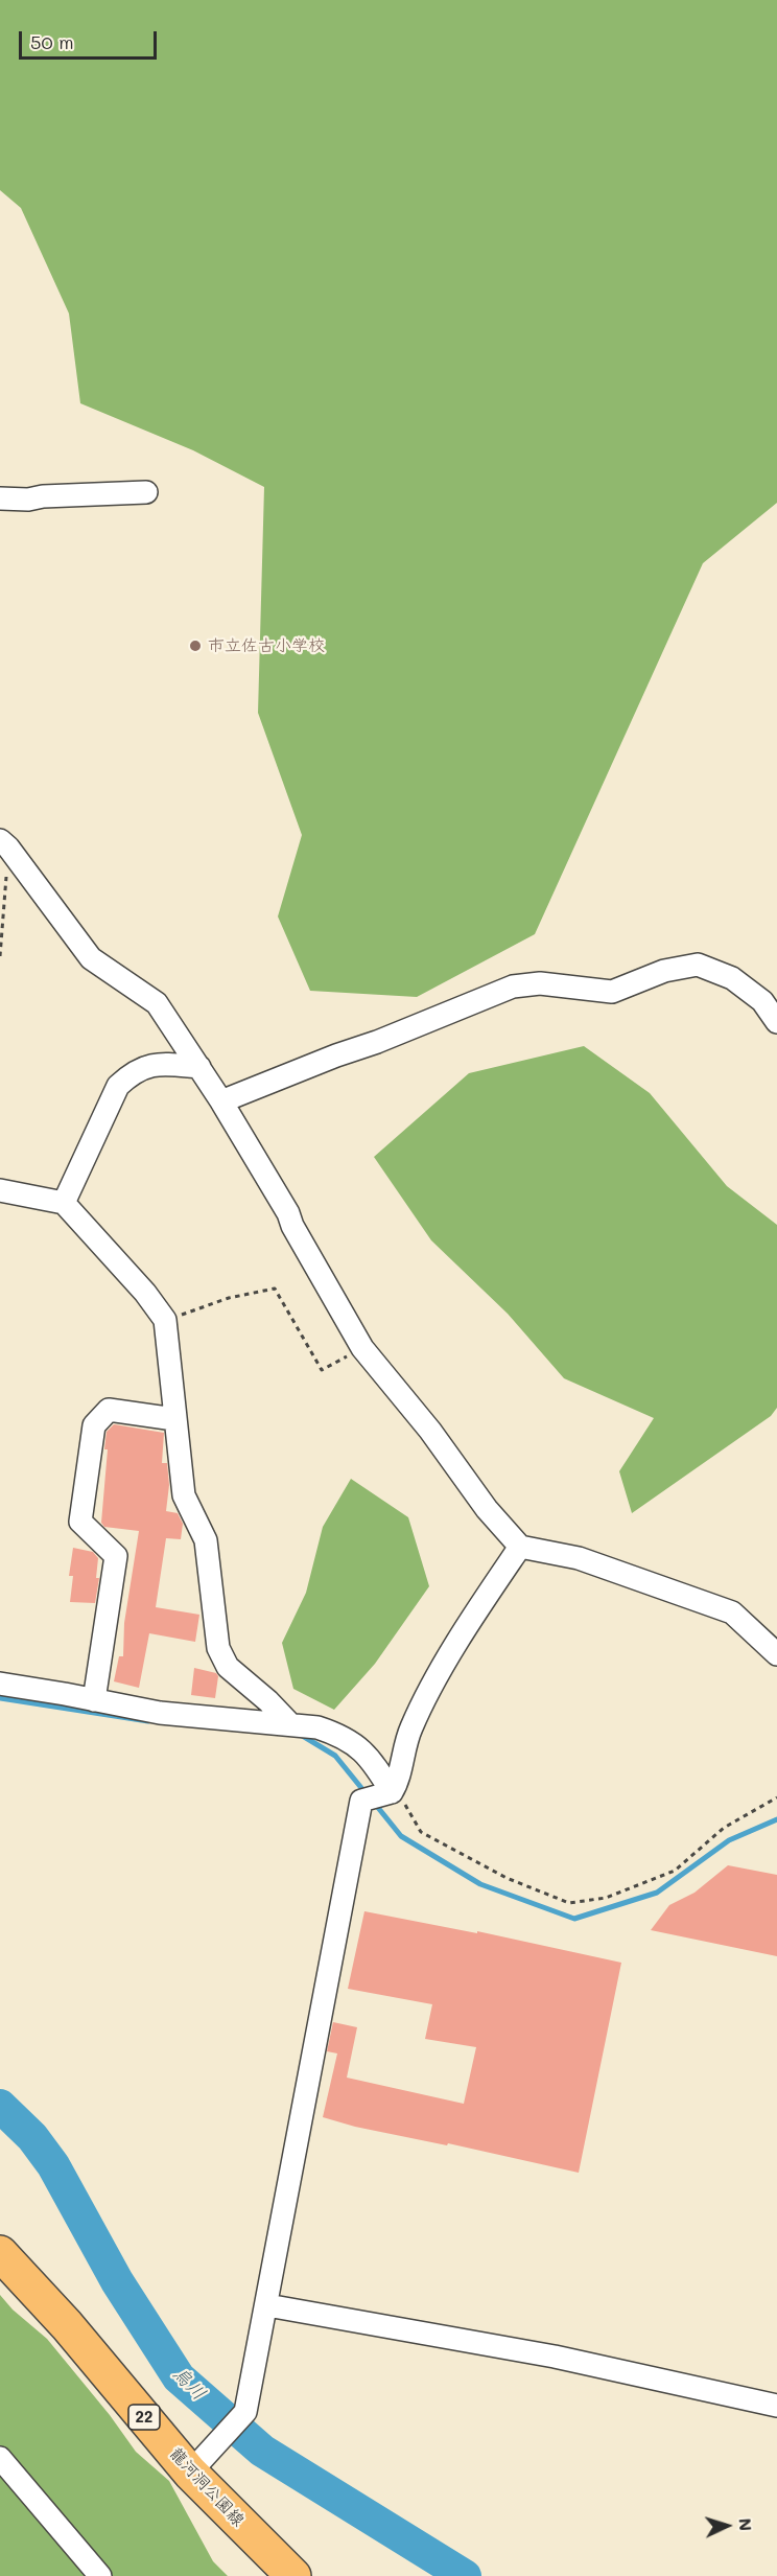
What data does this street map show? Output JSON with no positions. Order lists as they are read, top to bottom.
{
  "streets": {
    "main road": ["22", "龍河洞公園線"]
  },
  "water": ["烏川"],
  "places": ["市立佐古小学校"],
  "scale_bar": "50 m",
  "north": "right"
}
